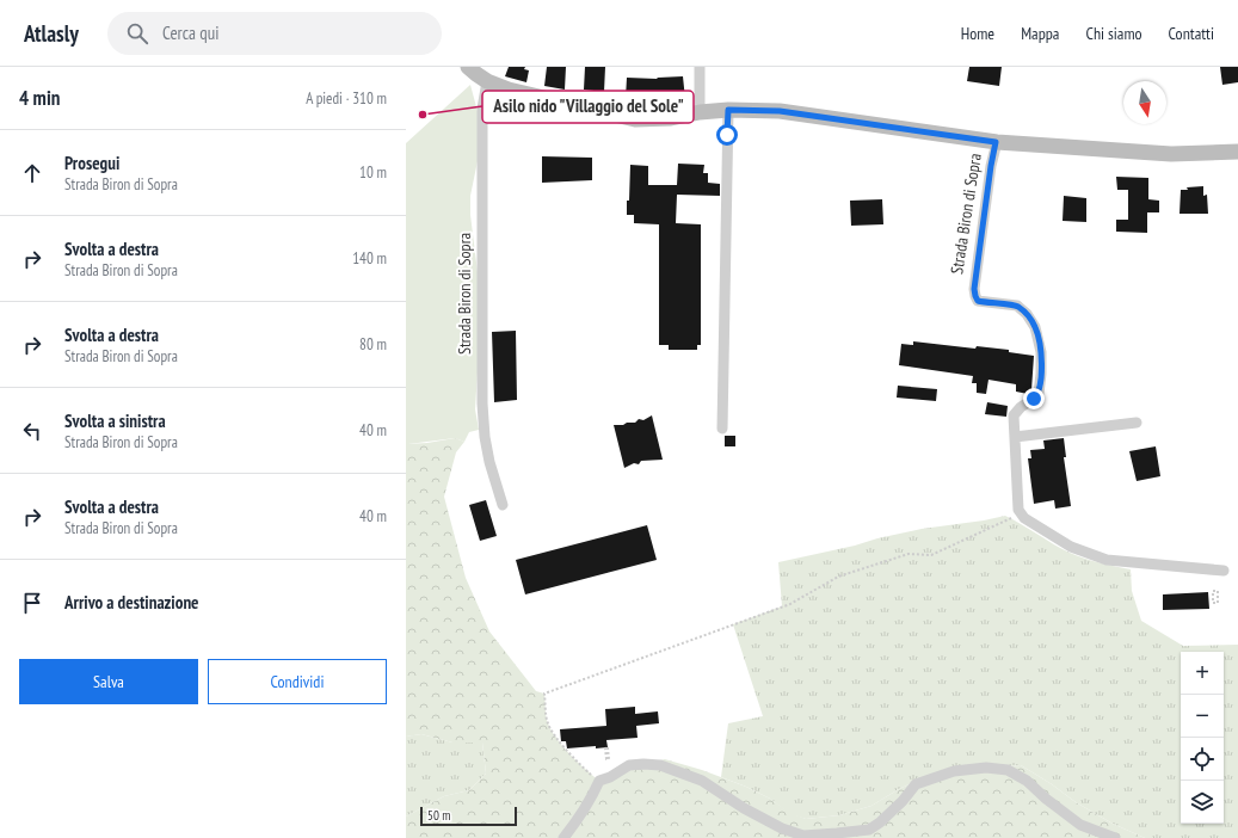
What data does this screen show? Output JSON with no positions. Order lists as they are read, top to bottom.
{
  "streets": {
    "street": ["Strada Biron di Sopra"]
  },
  "places": ["Asilo nido \"Villaggio del Sole\""],
  "scale_bar": "50 m",
  "north": "bottom",
  "page": {
    "header": "Atlasly",
    "search": "Cerca qui",
    "nav": [
      "Home",
      "Mappa",
      "Chi siamo",
      "Contatti"
    ],
    "heading": ["4 min", "A piedi · 310 m"],
    "list": [
      ["Prosegui", "Strada Biron di Sopra", "10 m"],
      ["Svolta a destra", "Strada Biron di Sopra", "140 m"],
      ["Svolta a destra", "Strada Biron di Sopra", "80 m"],
      ["Svolta a sinistra", "Strada Biron di Sopra", "40 m"],
      ["Svolta a destra", "Strada Biron di Sopra", "40 m"],
      "Arrivo a destinazione"
    ],
    "buttons": ["Salva", "Condividi"],
    "map_buttons": ["+", "−"],
    "scale": "50 m"
  }
}
